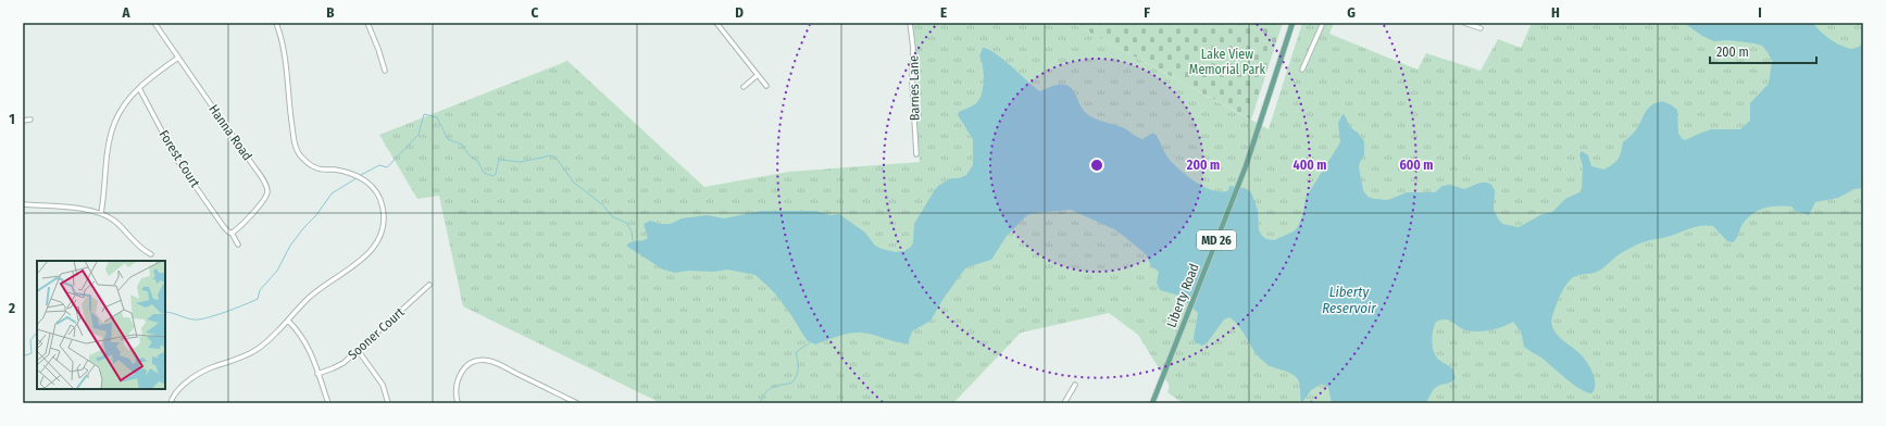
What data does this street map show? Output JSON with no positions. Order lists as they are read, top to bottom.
{
  "streets": {
    "main road": ["MD 26", "Liberty Road"],
    "street": [
      "Barnes Lane",
      "Hanna Road",
      "Forest Court",
      "Sooner Court"
    ]
  },
  "crossings": [
    ["Hanna Road", "Forest Court"]
  ],
  "water": ["Liberty Reservoir"],
  "parks": ["Lake View Memorial Park"],
  "scale_bar": "200 m",
  "grid": {
    "columns": [
      "A",
      "B",
      "C",
      "D",
      "E",
      "F",
      "G",
      "H",
      "I"
    ],
    "rows": ["1", "2"]
  },
  "rings": ["200 m", "400 m", "600 m"]
}
